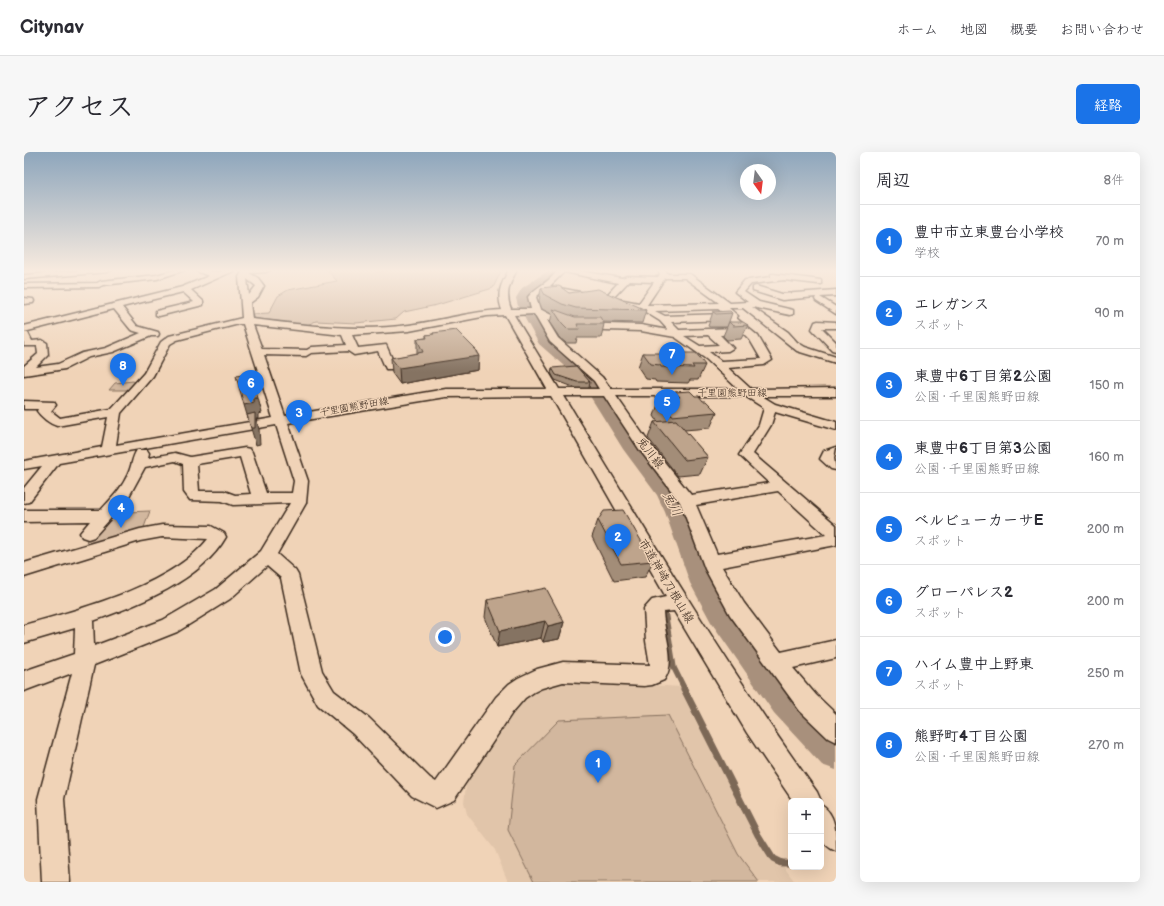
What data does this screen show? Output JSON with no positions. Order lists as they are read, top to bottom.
{
  "streets": {
    "street": ["千里園熊野田線", "兎川線", "市道神崎刀根山線"]
  },
  "crossings": [
    ["千里園熊野田線", "兎川線"],
    ["千里園熊野田線", "市道神崎刀根山線"]
  ],
  "water": ["兎川"],
  "north": "bottom",
  "page": {
    "header": "Citynav",
    "nav": [
      "ホーム",
      "地図",
      "概要",
      "お問い合わせ"
    ],
    "title": "アクセス",
    "buttons": "経路",
    "heading": ["周辺", "8件"],
    "list": [
      {
        "mark": "1",
        "name": "豊中市立東豊台小学校",
        "note": "学校",
        "value": "70 m"
      },
      {
        "mark": "2",
        "name": "エレガンス",
        "note": "スポット",
        "value": "90 m"
      },
      {
        "mark": "3",
        "name": "東豊中6丁目第2公園",
        "note": "公園 · 千里園熊野田線",
        "value": "150 m"
      },
      {
        "mark": "4",
        "name": "東豊中6丁目第3公園",
        "note": "公園 · 千里園熊野田線",
        "value": "160 m"
      },
      {
        "mark": "5",
        "name": "ベルビューカーサE",
        "note": "スポット",
        "value": "200 m"
      },
      {
        "mark": "6",
        "name": "グローパレス2",
        "note": "スポット",
        "value": "200 m"
      },
      {
        "mark": "7",
        "name": "ハイム豊中上野東",
        "note": "スポット",
        "value": "250 m"
      },
      {
        "mark": "8",
        "name": "熊野町4丁目公園",
        "note": "公園 · 千里園熊野田線",
        "value": "270 m"
      }
    ],
    "pins": [
      "7",
      "8",
      "6",
      "5",
      "3",
      "4",
      "2",
      "1"
    ],
    "map_buttons": ["+", "−"]
  }
}
